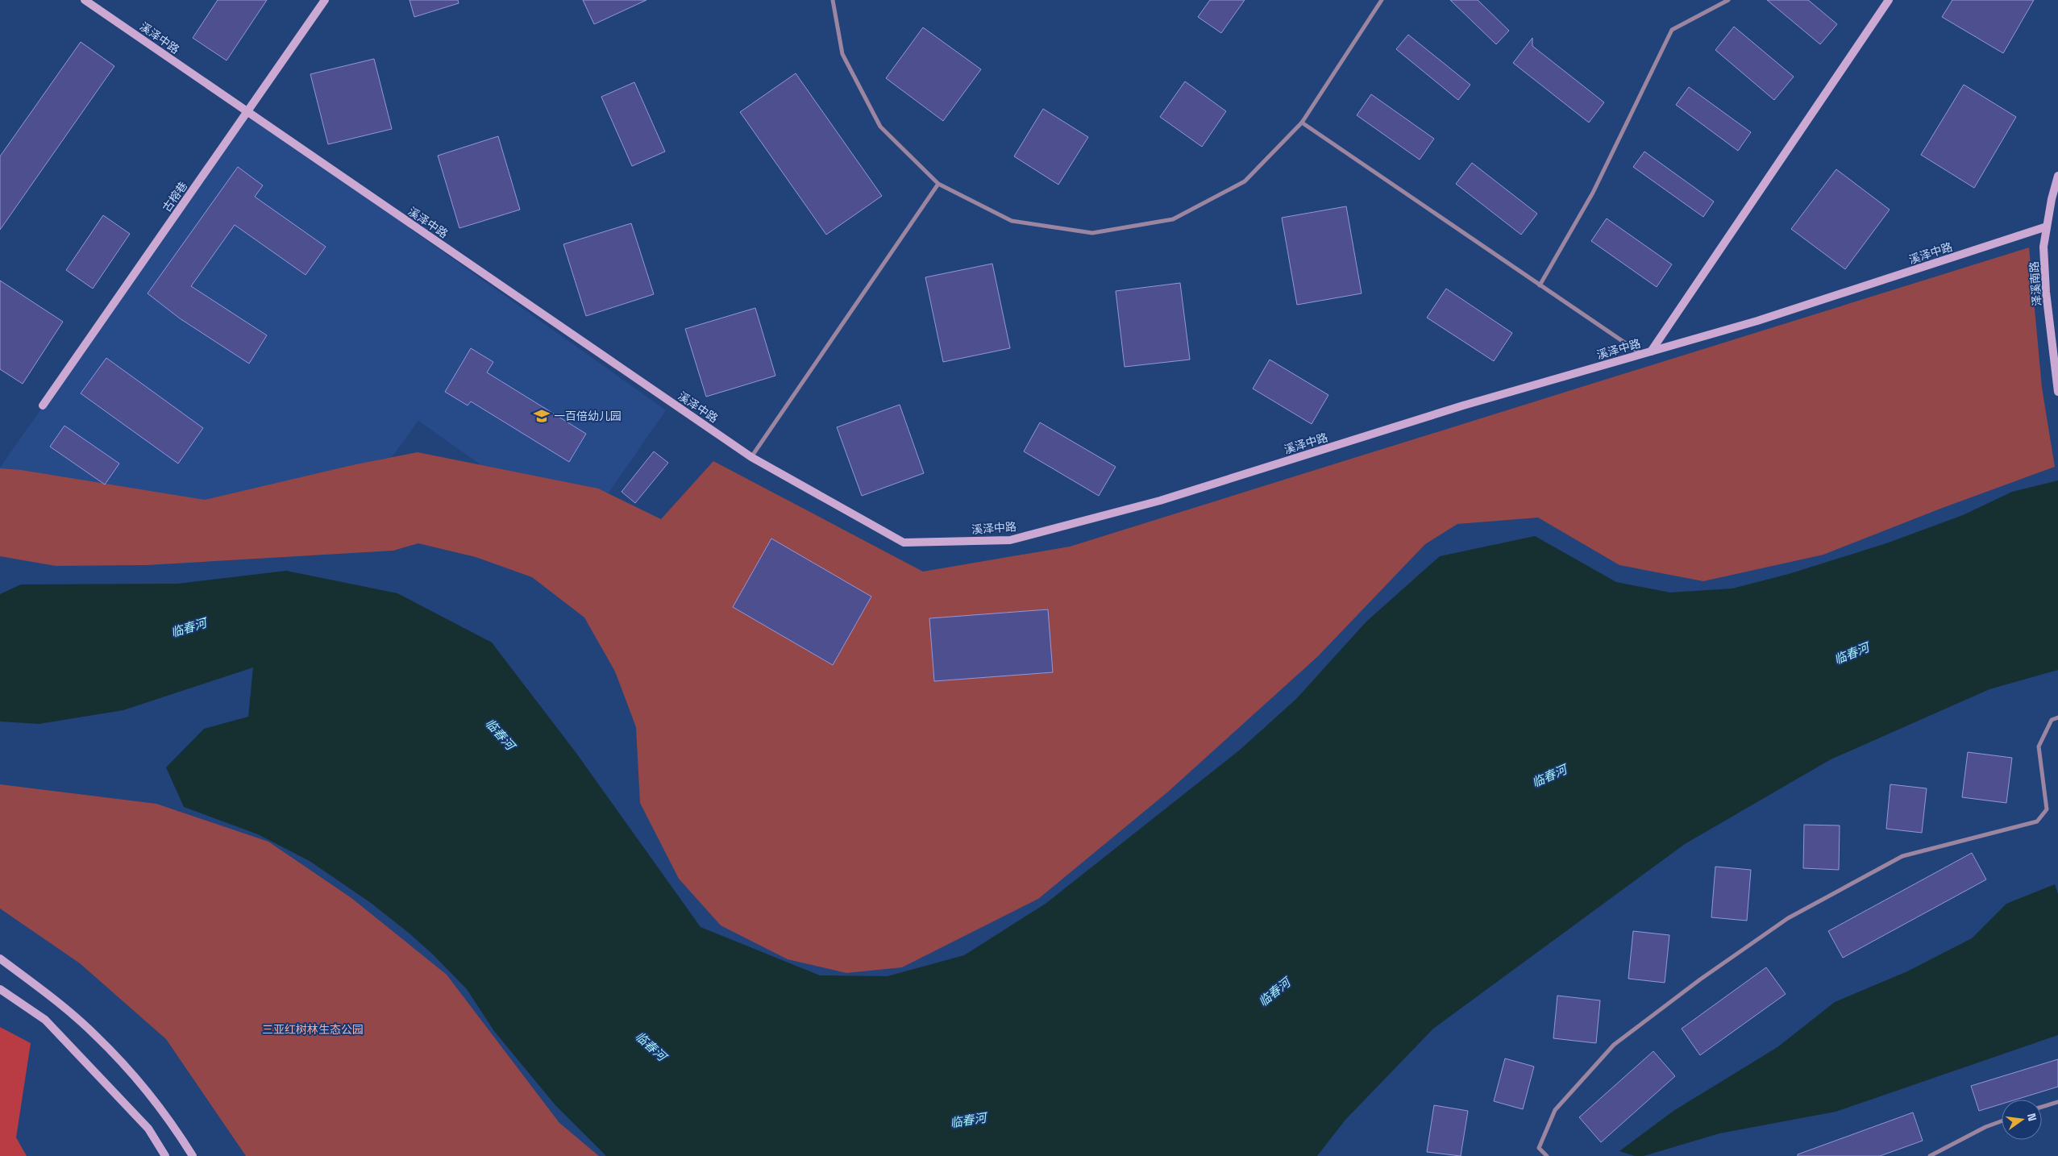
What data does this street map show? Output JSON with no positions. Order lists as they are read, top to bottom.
{
  "streets": {
    "street": ["溪泽中路", "古榕巷", "泽溪南路"]
  },
  "crossings": [
    ["溪泽中路", "古榕巷"],
    ["溪泽中路", "泽溪南路"]
  ],
  "water": ["临春河"],
  "parks": ["三亚红树林生态公园"],
  "places": {
    "school or university": ["一百倍幼儿园"]
  },
  "north": "right"
}
